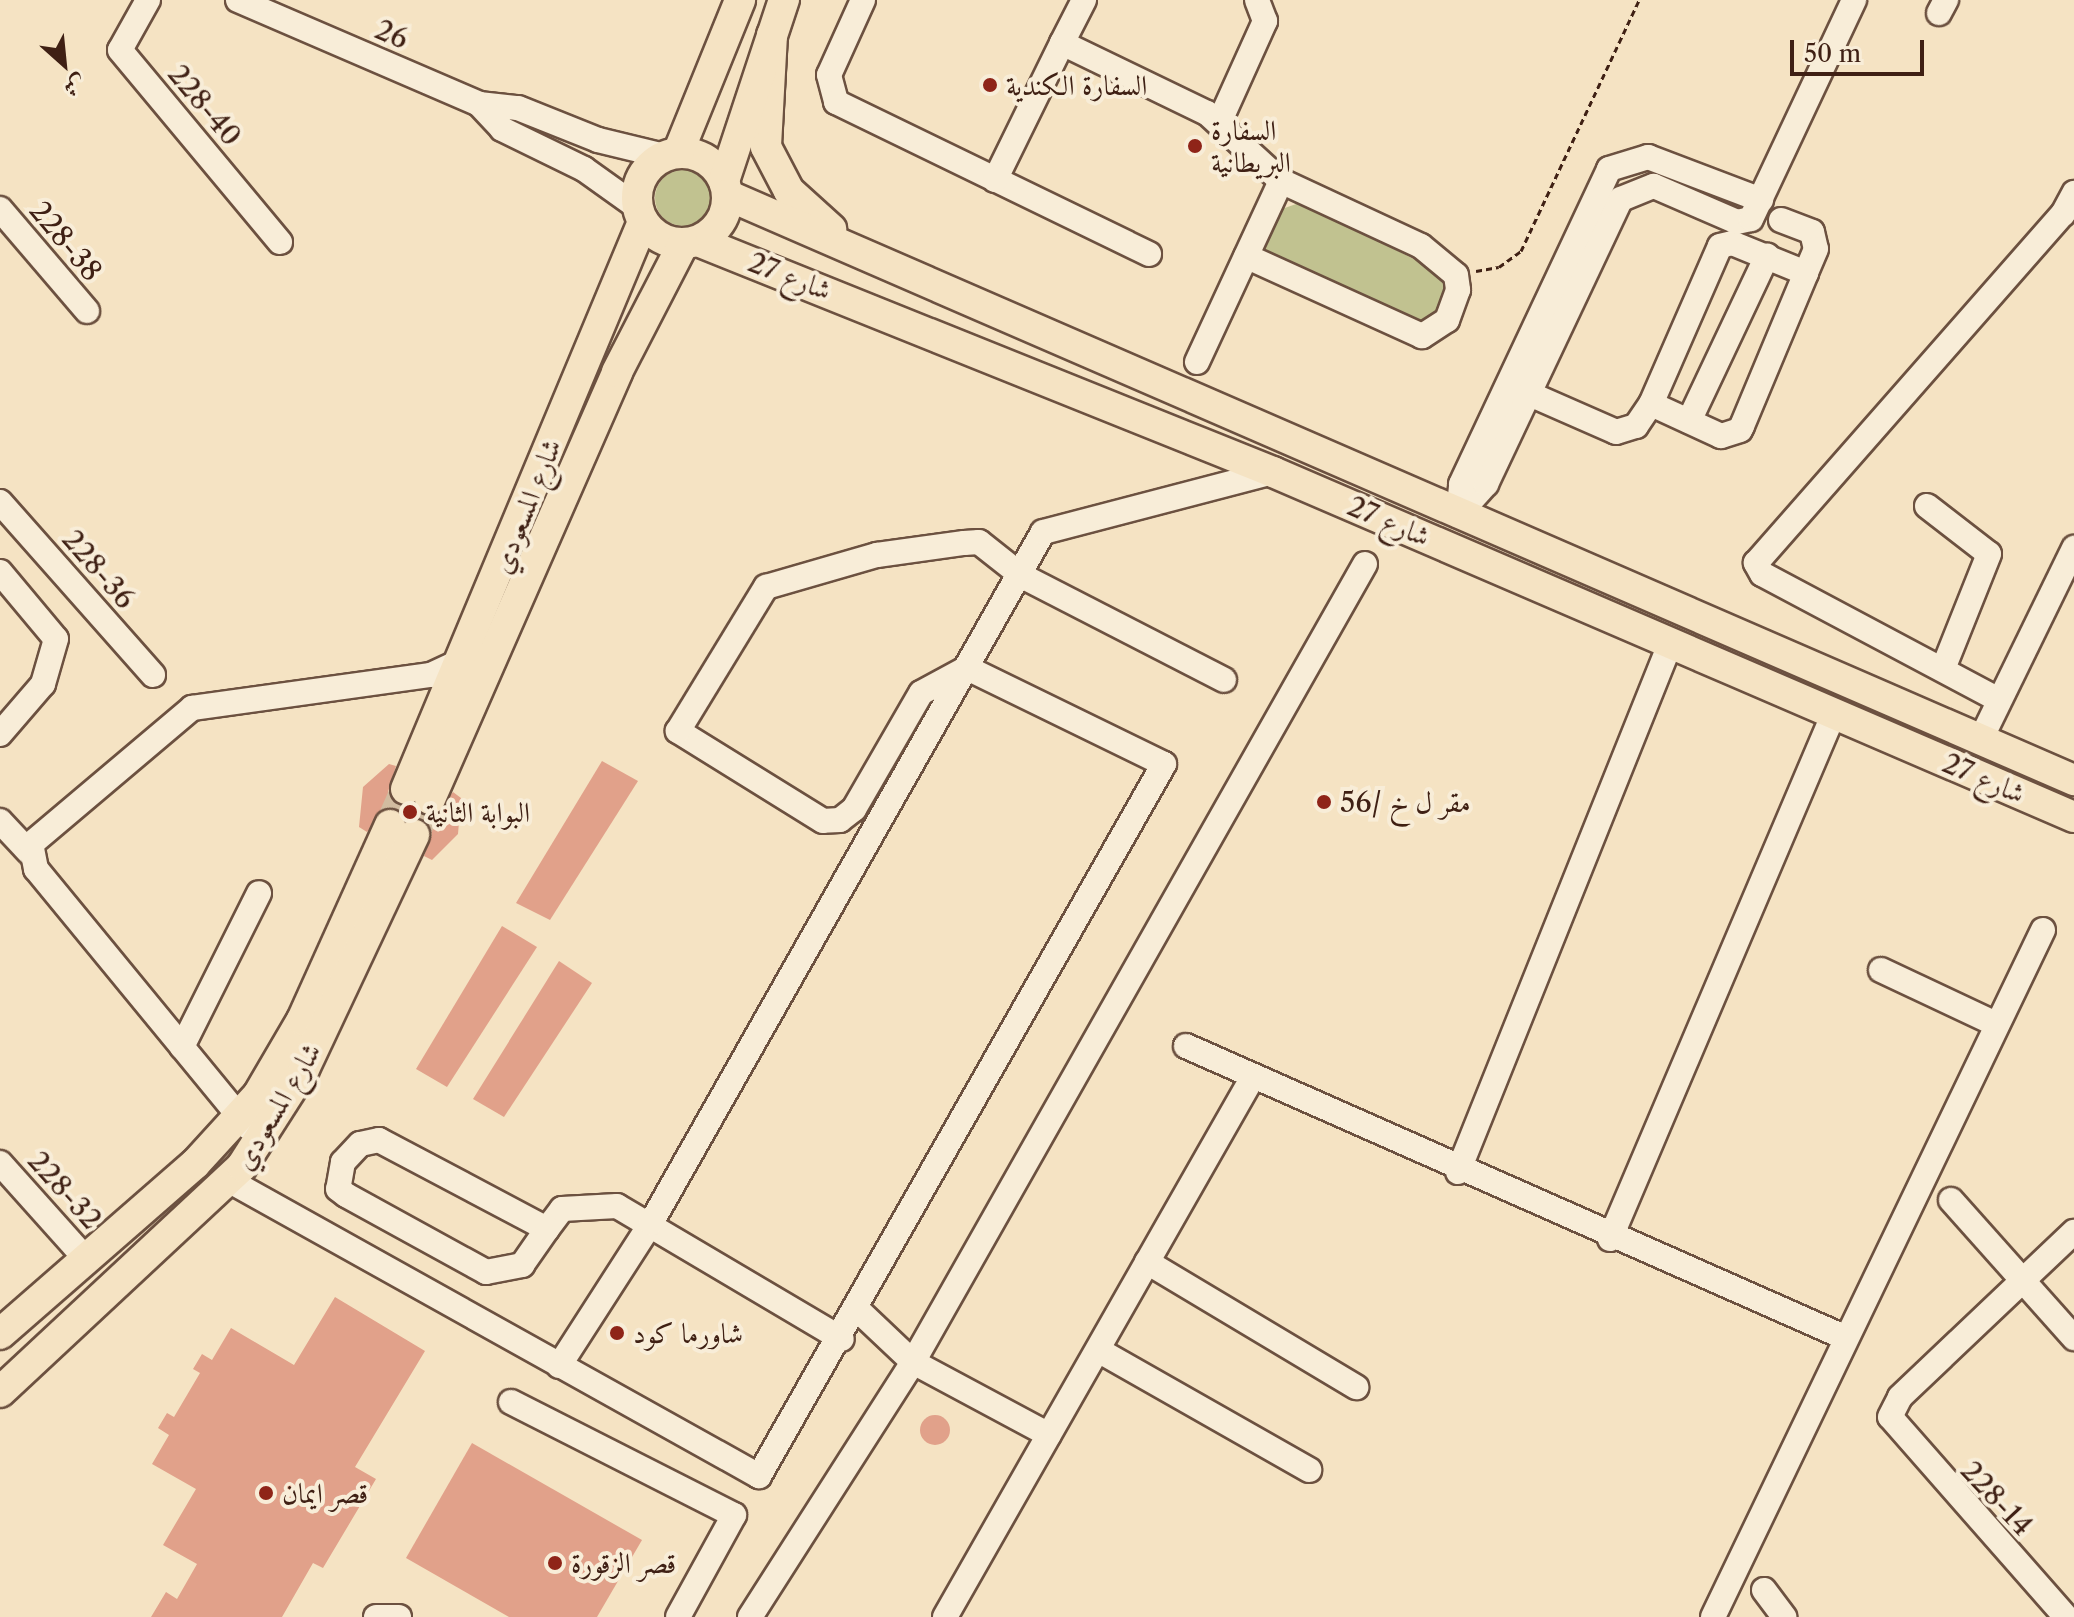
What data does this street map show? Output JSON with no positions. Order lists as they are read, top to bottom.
{
  "streets": {
    "main road": ["شارع 27", "شارع المسعودي"],
    "street": [
      "26",
      "228-40",
      "228-38",
      "228-36",
      "228-32",
      "228-14"
    ]
  },
  "crossings": [
    ["شارع 27", "شارع المسعودي"],
    ["شارع المسعودي", "228-32"]
  ],
  "places": [
    "السفارة الكندية",
    "السفارة البريطانية",
    "مقر ل خ /56",
    "البوابة الثانية",
    "شاورما كود",
    "قصر ايمان",
    "قصر الزقورة"
  ],
  "scale_bar": "50 m",
  "north": "bottom right"
}
